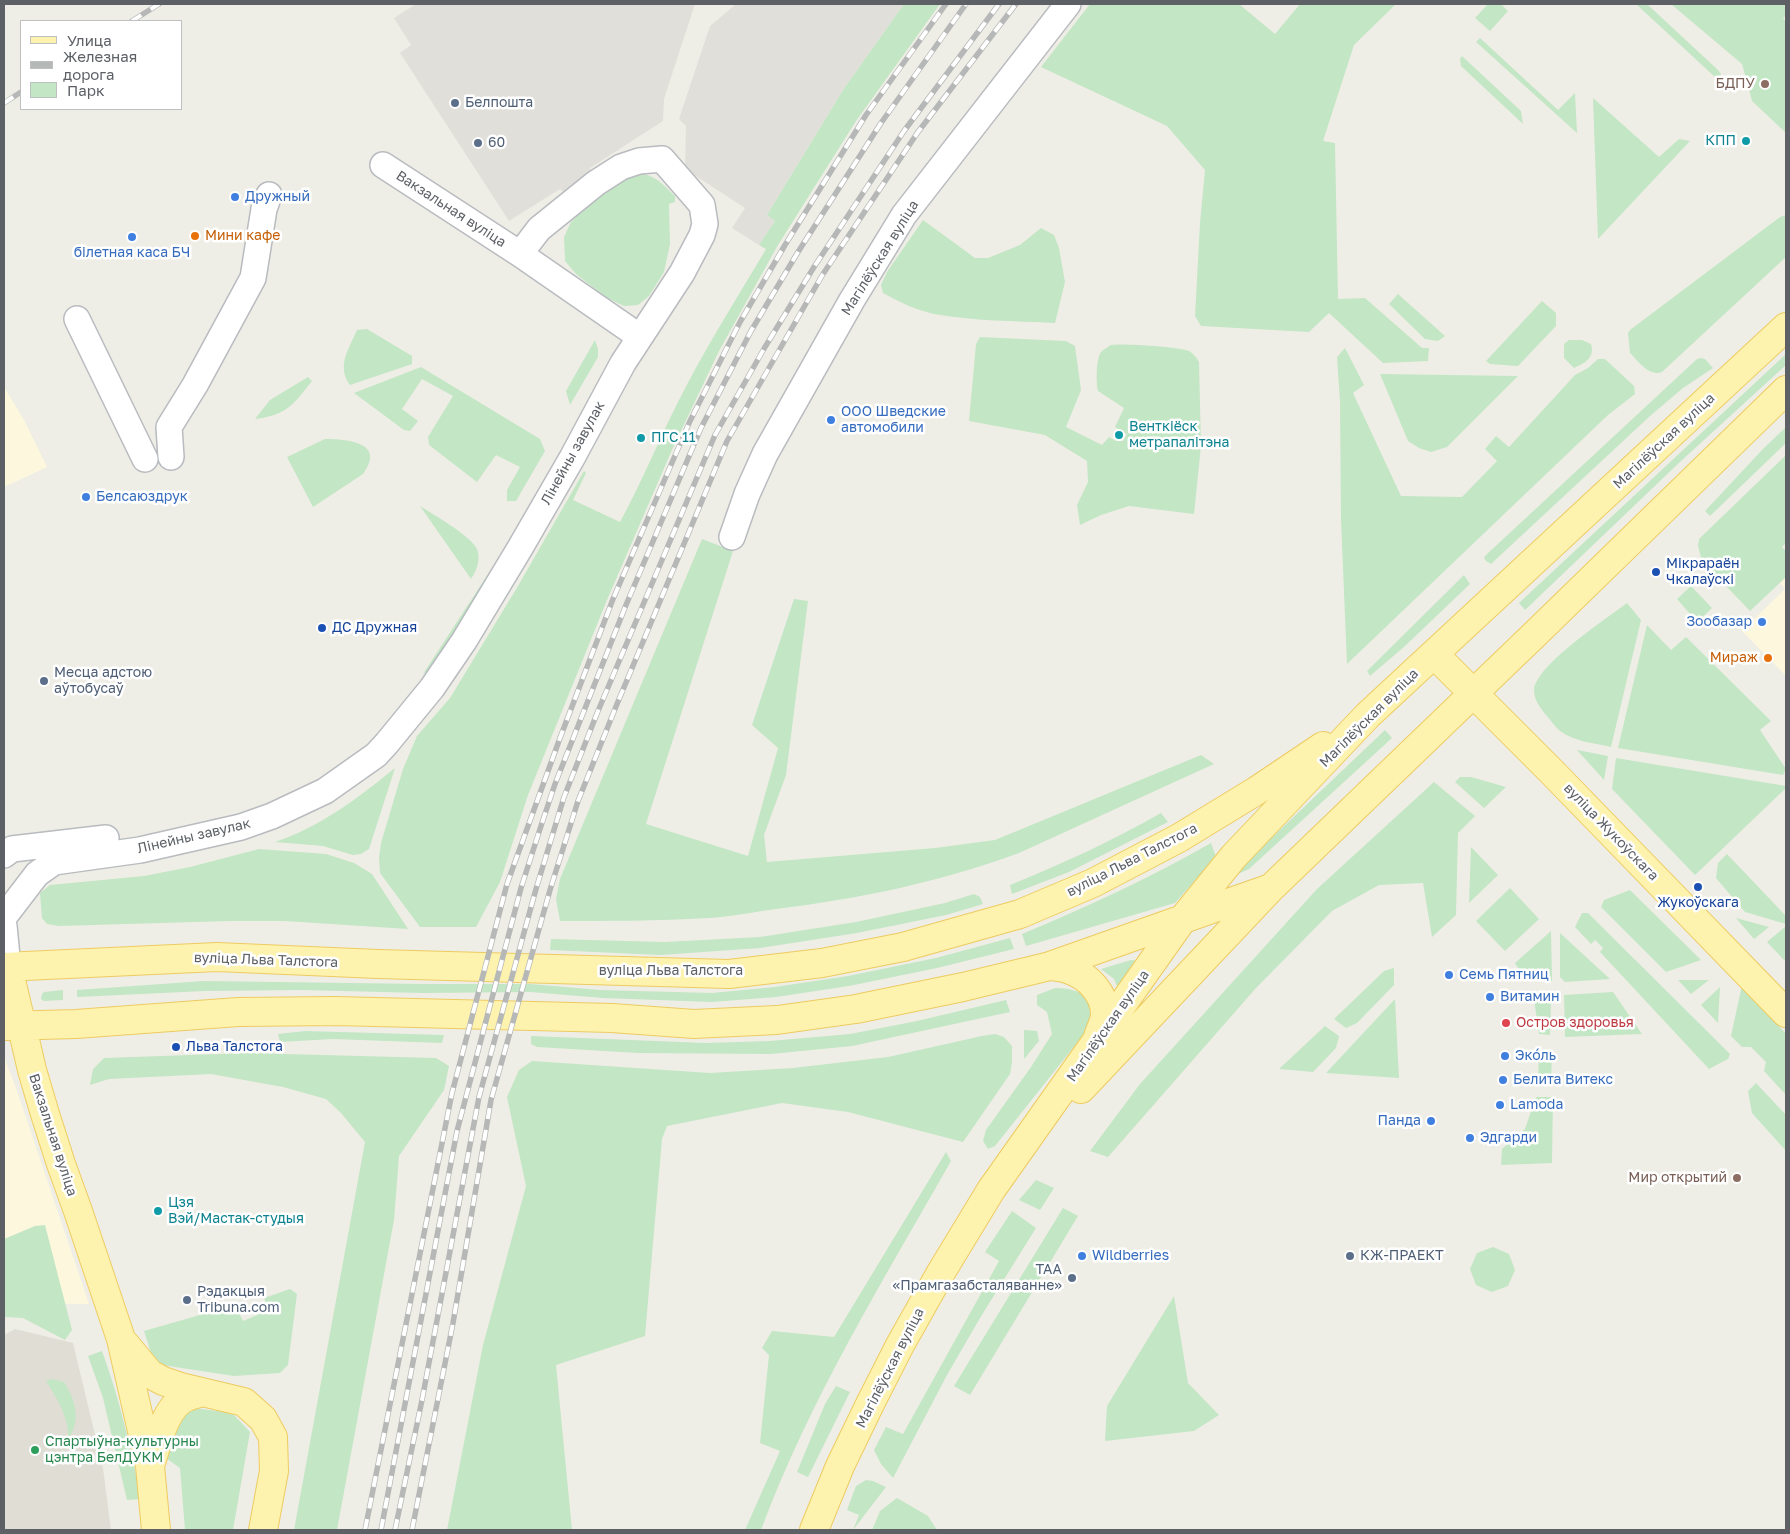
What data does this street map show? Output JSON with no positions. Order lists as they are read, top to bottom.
{
  "streets": {
    "main road": [
      "Вакзальная вуліца",
      "Магілёўская вуліца",
      "вуліца Жукоўскага",
      "вуліца Льва Талстога"
    ],
    "street": ["Лінейны завулак"]
  },
  "crossings": [
    ["Вакзальная вуліца", "Лінейны завулак"],
    ["Вакзальная вуліца", "вуліца Льва Талстога"],
    ["Магілёўская вуліца", "вуліца Жукоўскага"],
    ["Магілёўская вуліца", "вуліца Льва Талстога"]
  ],
  "places": [
    "БДПУ",
    "Белпошта",
    "КПП",
    "60",
    "Дружный",
    "Мини кафе",
    "білетная каса БЧ",
    "ООО Шведские автомобили",
    "Венткіёск метрапалітэна",
    "ПГС 11",
    "Белсаюздрук",
    "Мікрараён Чкалаўскі",
    "Зообазар",
    "ДС Дружная",
    "Мираж",
    "Месца адстою аўтобусаў",
    "Жукоўскага",
    "Семь Пятниц",
    "Витамин",
    "Остров здоровья",
    "Льва Талстога",
    "Эко́ль",
    "Белита Витекс",
    "Lamoda",
    "Панда",
    "Эдгарди",
    "Мир открытий",
    "Цзя Вэй/Мастак-студыя",
    "Wildberries",
    "КЖ-ПРАЕКТ",
    "ТАА «Прамгазабсталяванне»",
    "Рэдакцыя Tribuna.com",
    "Спартыўна-культурны цэнтра БелДУКМ"
  ],
  "legend": ["Улица", "Железная дорога", "Парк"]
}
